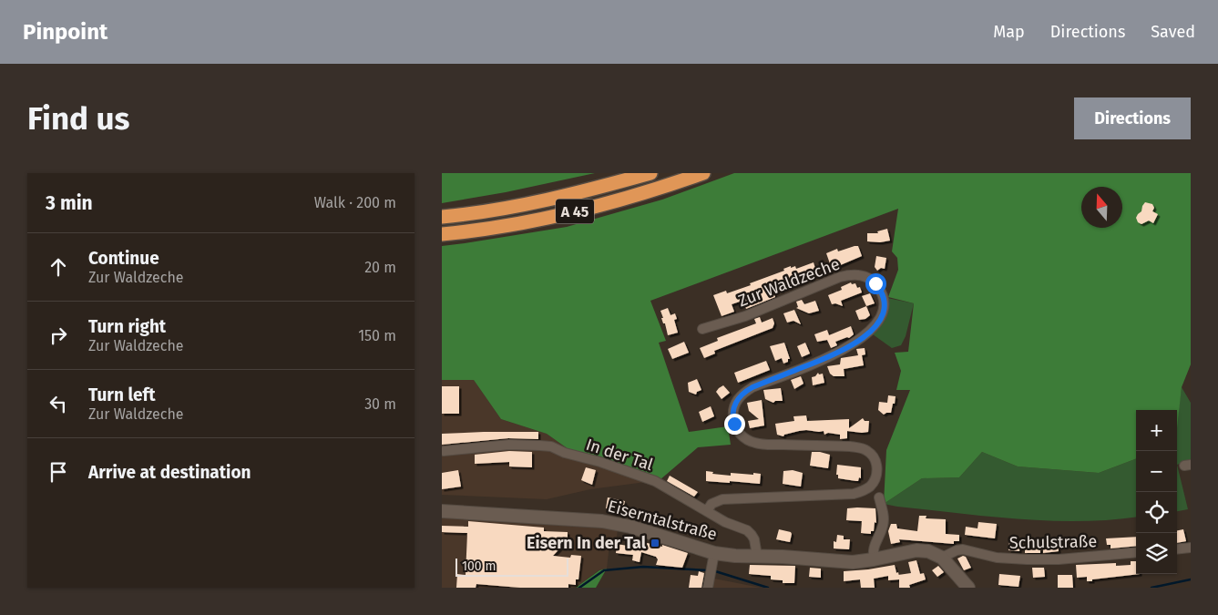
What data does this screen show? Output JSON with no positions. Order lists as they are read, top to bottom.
{
  "streets": {
    "highway": ["A 45"],
    "main road": ["Eiserntalstraße"],
    "street": ["Zur Waldzeche", "In der Tal", "Schulstraße"]
  },
  "crossings": [
    ["Zur Waldzeche", "In der Tal"],
    ["In der Tal", "Eiserntalstraße"],
    ["Eiserntalstraße", "Schulstraße"]
  ],
  "places": {
    "transit": ["Eisern In der Tal"]
  },
  "scale_bar": "100 m",
  "north": "top",
  "page": {
    "header": "Pinpoint",
    "nav": ["Map", "Directions", "Saved"],
    "buttons": "Directions",
    "title": "Find us",
    "heading": ["3 min", "Walk · 200 m"],
    "list": [
      ["Continue", "Zur Waldzeche", "20 m"],
      ["Turn right", "Zur Waldzeche", "150 m"],
      ["Turn left", "Zur Waldzeche", "30 m"],
      "Arrive at destination"
    ],
    "map_buttons": ["+", "−"],
    "scale": "100 m"
  }
}
